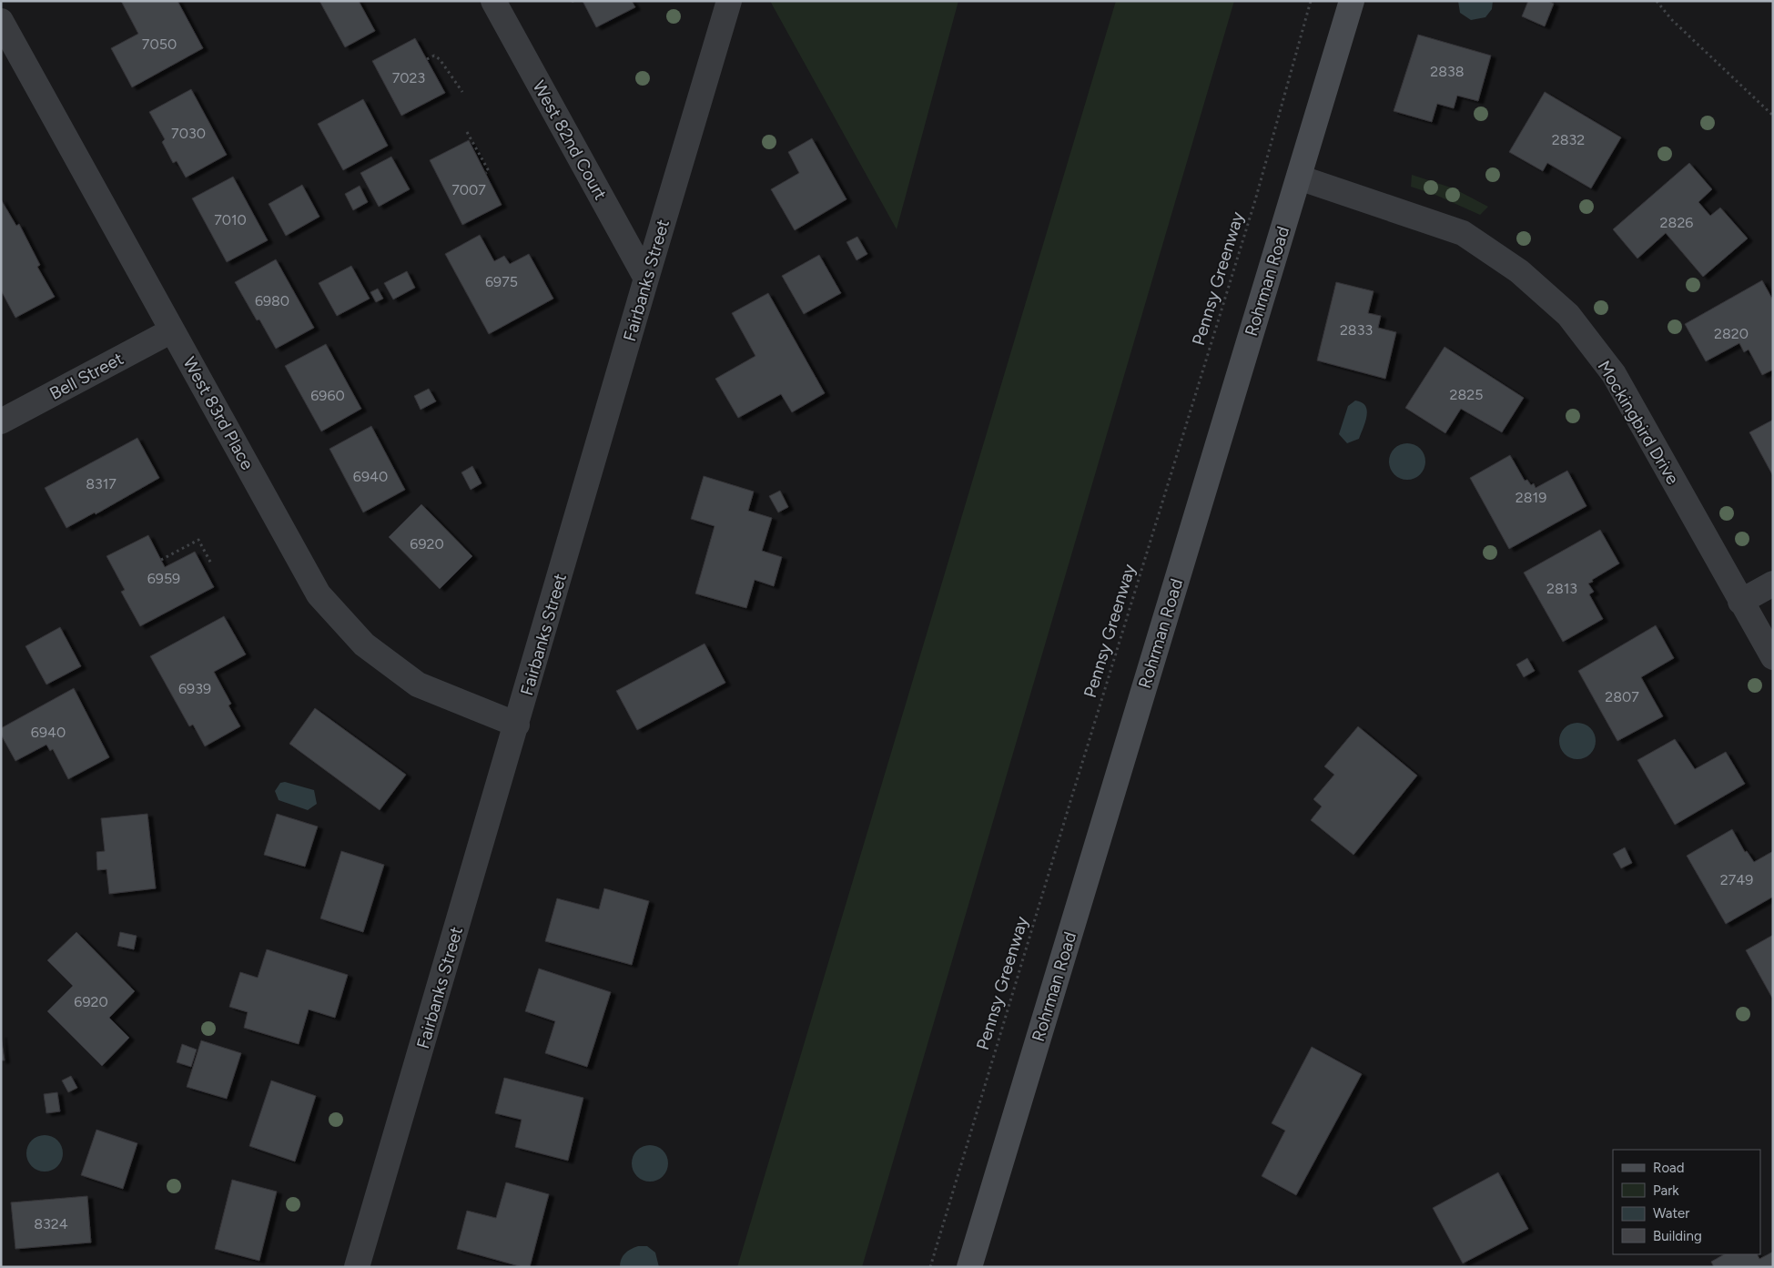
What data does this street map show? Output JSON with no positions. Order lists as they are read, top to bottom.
{
  "streets": {
    "street": [
      "West 82nd Court",
      "Fairbanks Street",
      "Rohrman Road",
      "Bell Street",
      "West 83rd Place",
      "Mockingbird Drive"
    ],
    "path": ["Pennsy Greenway"]
  },
  "crossings": [
    ["West 82nd Court", "Fairbanks Street"],
    ["Fairbanks Street", "West 83rd Place"],
    ["Rohrman Road", "Mockingbird Drive"],
    ["Bell Street", "West 83rd Place"]
  ],
  "house_numbers": [
    "7050",
    "2838",
    "7023",
    "7030",
    "2832",
    "7007",
    "7010",
    "2826",
    "6975",
    "6980",
    "2833",
    "2820",
    "2825",
    "6960",
    "6940",
    "8317",
    "2819",
    "6920",
    "6959",
    "2813",
    "6939",
    "2807",
    "6940",
    "2749",
    "6920",
    "8324"
  ],
  "legend": [
    "Road",
    "Park",
    "Water",
    "Building"
  ]
}
